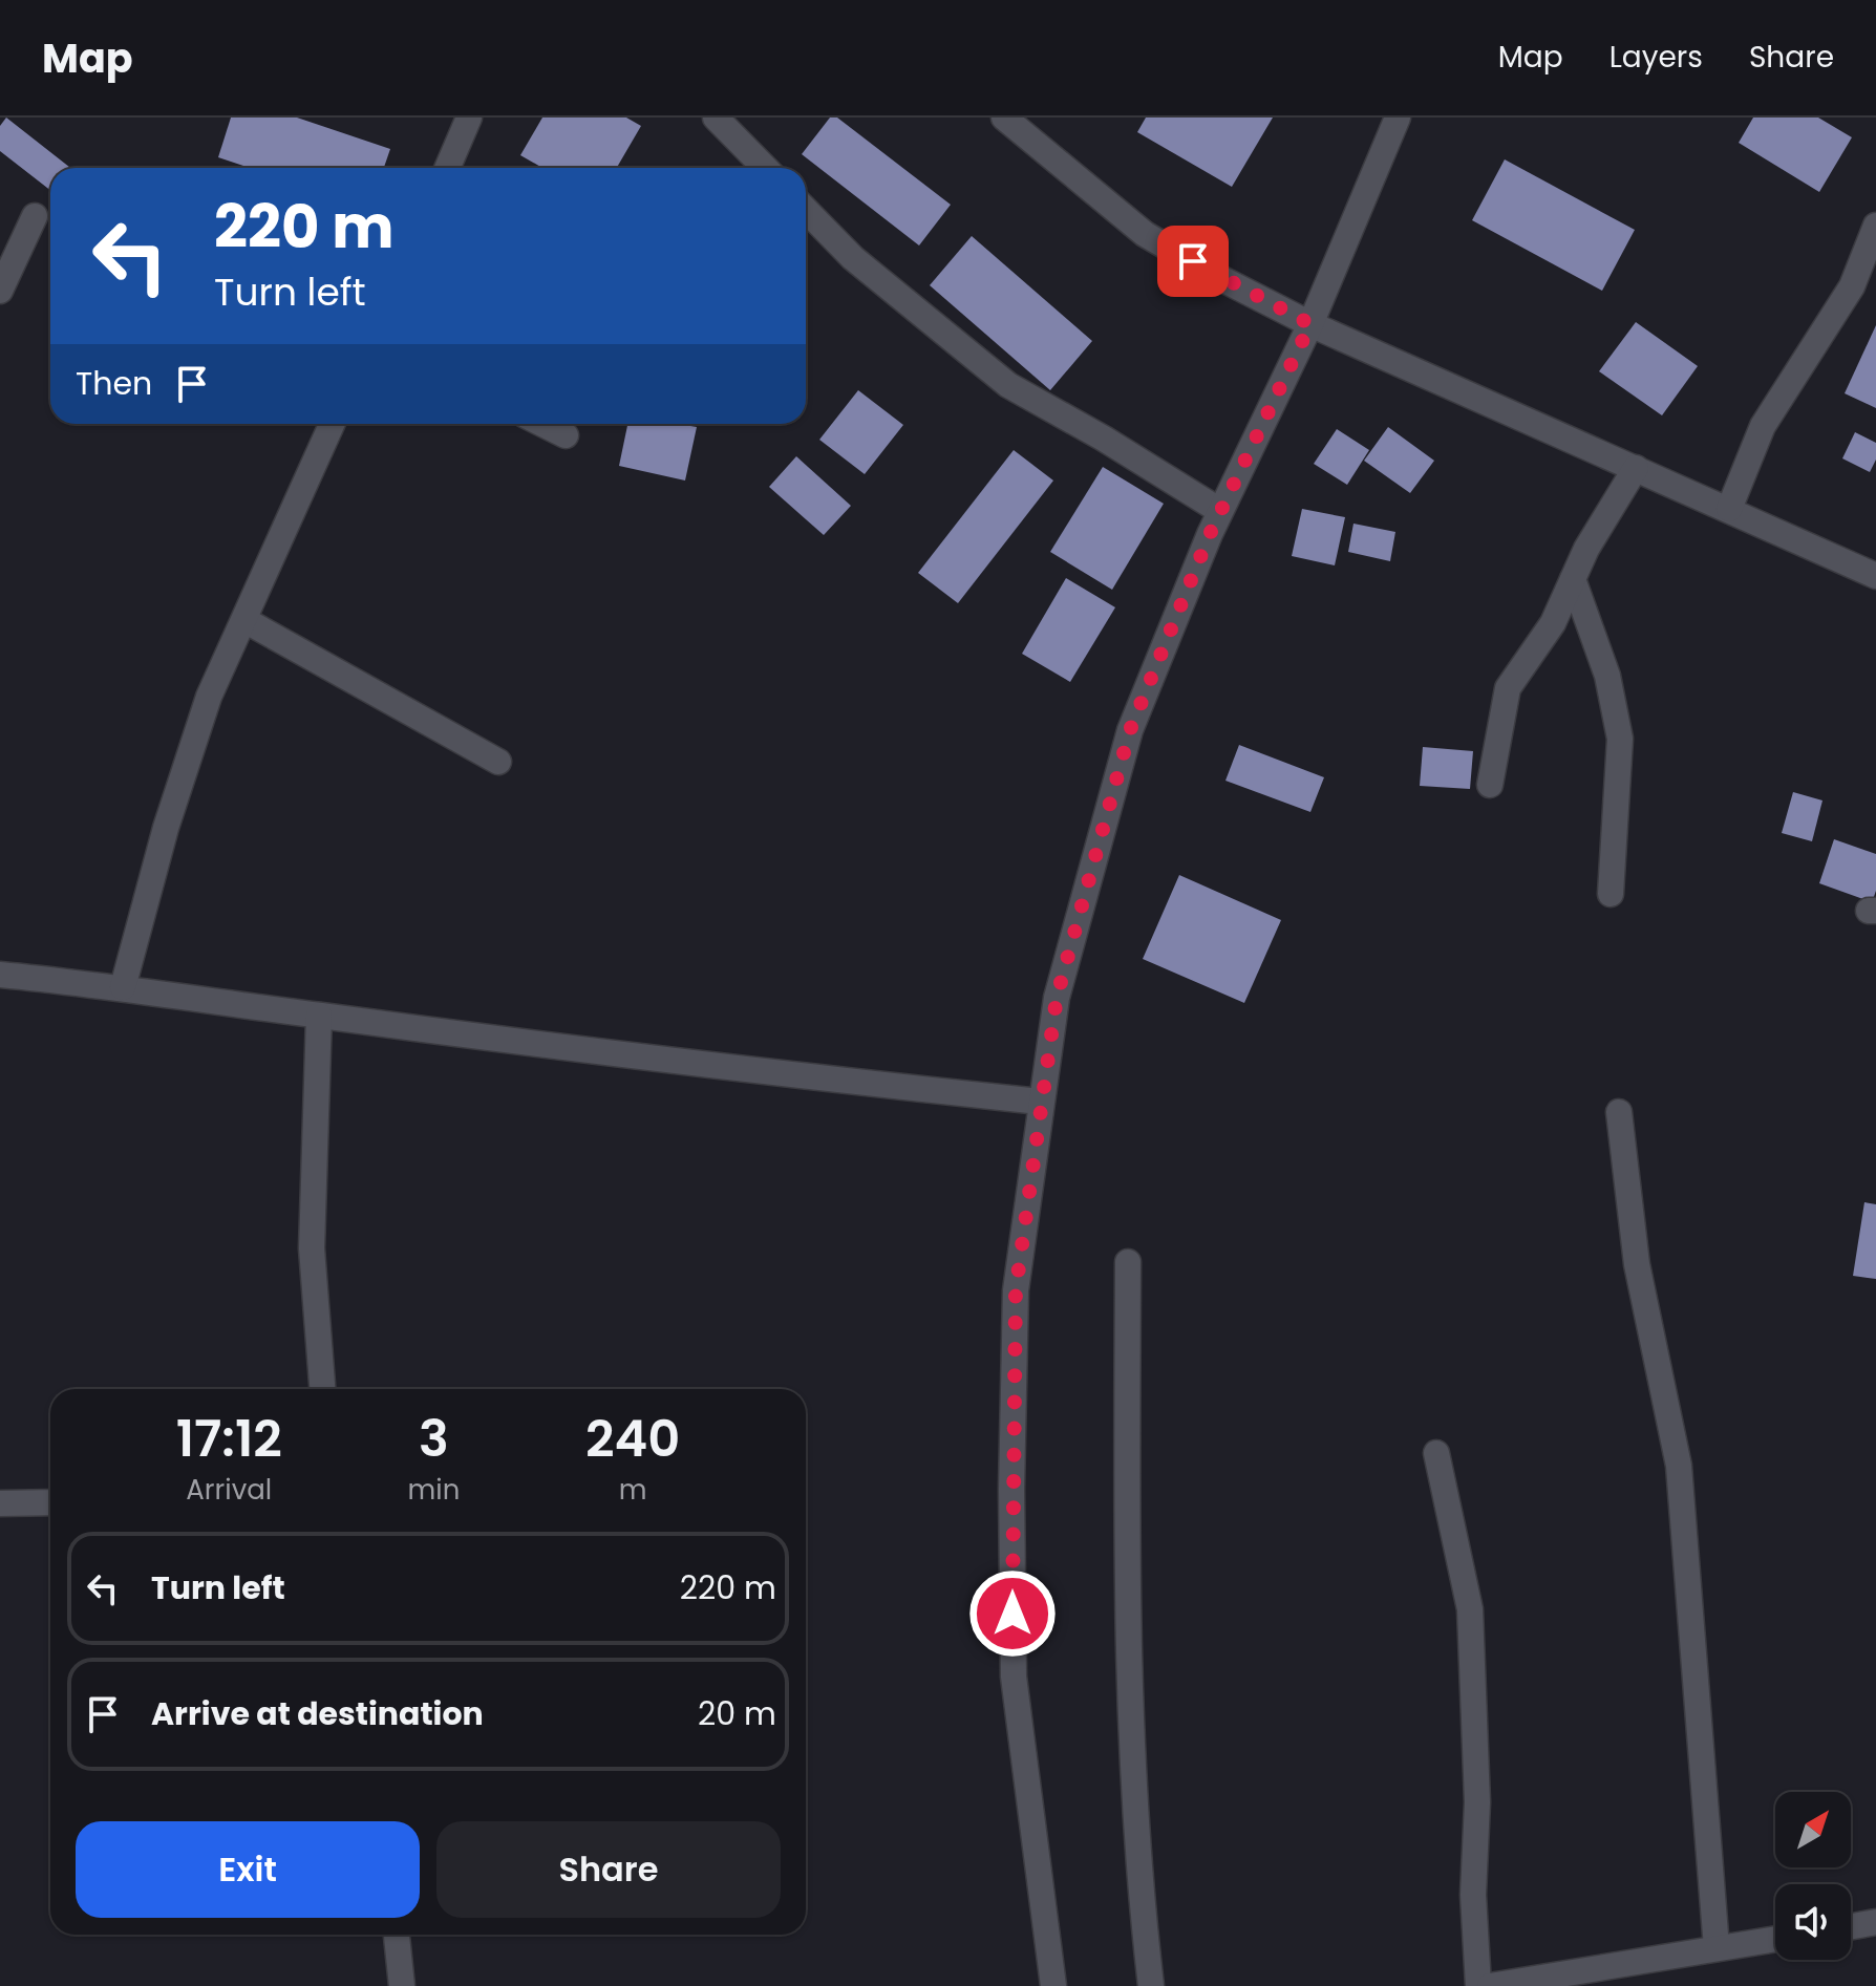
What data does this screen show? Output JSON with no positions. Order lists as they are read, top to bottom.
{
  "north": "top right",
  "page": {
    "header": "Map",
    "nav": ["Map", "Layers", "Share"],
    "turn": ["220 m", "Turn left"],
    "then": "Then",
    "eta": [
      "17:12",
      "Arrival",
      "3",
      "min",
      "240",
      "m"
    ],
    "list": [
      {
        "name": "Turn left",
        "value": "220 m"
      },
      {
        "name": "Arrive at destination",
        "value": "20 m"
      }
    ],
    "buttons": ["Exit", "Share"]
  }
}
